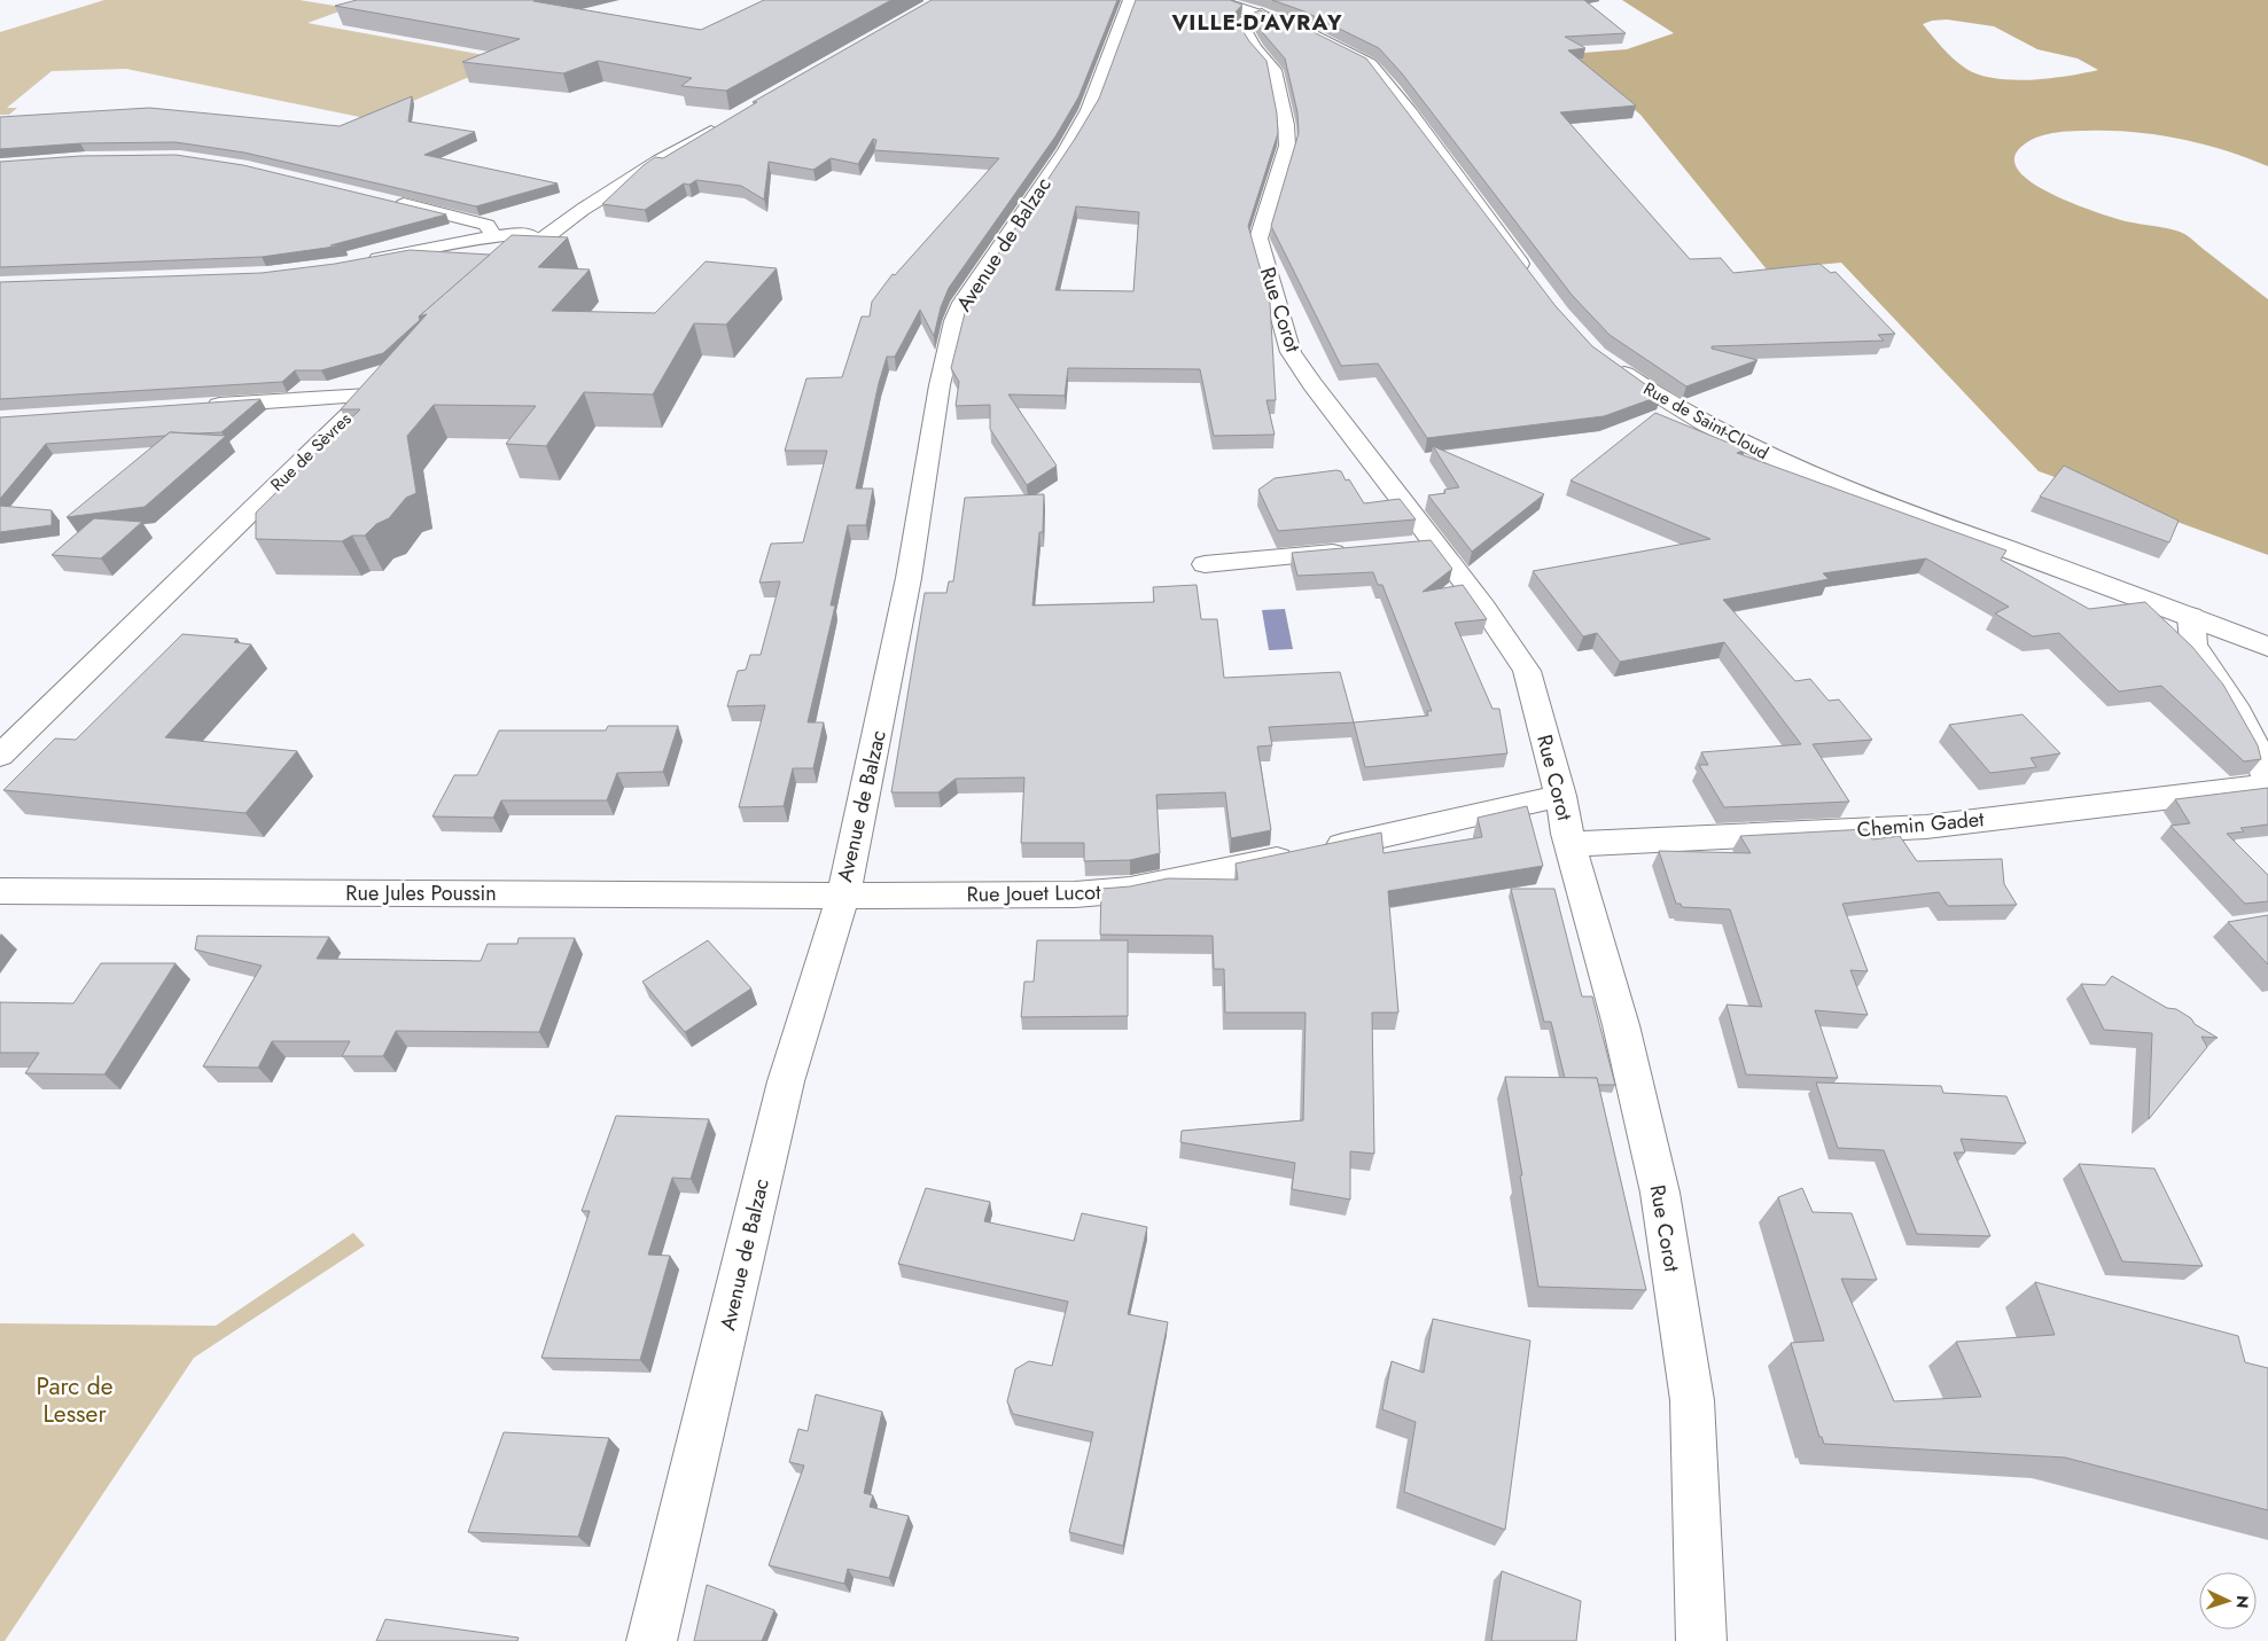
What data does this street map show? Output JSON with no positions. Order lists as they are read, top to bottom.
{
  "streets": {
    "street": [
      "Avenue de Balzac",
      "Rue Corot",
      "Rue de Saint-Cloud",
      "Rue de Sèvres",
      "Chemin Gadet",
      "Rue Jules Poussin",
      "Rue Jouet Lucot"
    ]
  },
  "crossings": [
    ["Avenue de Balzac", "Rue Jules Poussin"],
    ["Avenue de Balzac", "Rue Jouet Lucot"],
    ["Rue Corot", "Chemin Gadet"],
    ["Rue Corot", "Rue Jouet Lucot"],
    ["Rue Jules Poussin", "Rue Jouet Lucot"]
  ],
  "districts": ["VILLE-D'AVRAY"],
  "parks": ["Parc de Lesser"],
  "north": "right"
}
